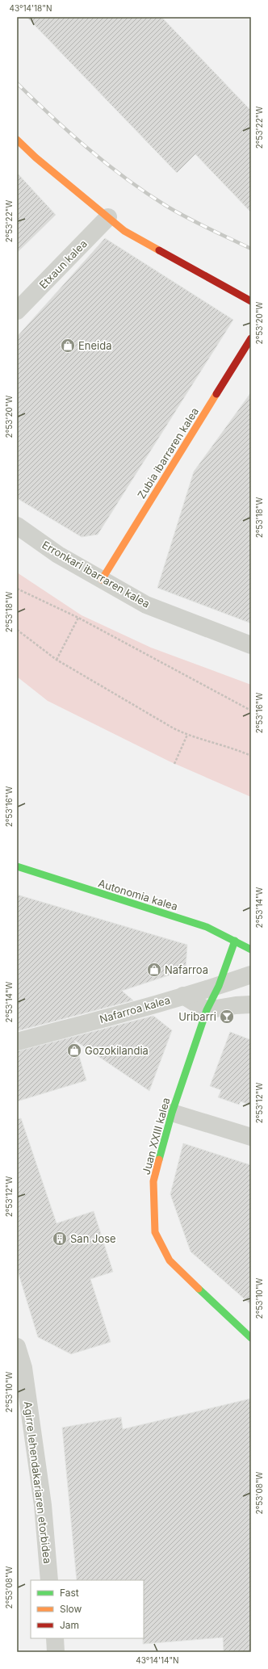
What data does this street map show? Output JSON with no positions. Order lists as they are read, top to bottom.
{
  "streets": {
    "street": [
      "Etxaun kalea",
      "Zubia ibarraren kalea",
      "Erronkari ibarraren kalea",
      "Autonomia kalea",
      "Nafarroa kalea",
      "Juan XXIII kalea",
      "Agirre lehendakariaren etorbidea"
    ]
  },
  "crossings": [
    ["Zubia ibarraren kalea", "Erronkari ibarraren kalea"],
    ["Autonomia kalea", "Juan XXIII kalea"],
    ["Nafarroa kalea", "Juan XXIII kalea"]
  ],
  "places": {
    "shop": ["Eneida", "Nafarroa", "Gozokilandia"],
    "bar": ["Uribarri"],
    "building": ["San Jose"]
  },
  "legend": ["Fast", "Slow", "Jam"],
  "coordinates": [
    "43°14'18\"N",
    "2°53'22\"W",
    "2°53'20\"W",
    "2°53'18\"W",
    "2°53'16\"W",
    "2°53'14\"W",
    "2°53'12\"W",
    "2°53'10\"W",
    "2°53'08\"W",
    "43°14'14\"N"
  ]
}
